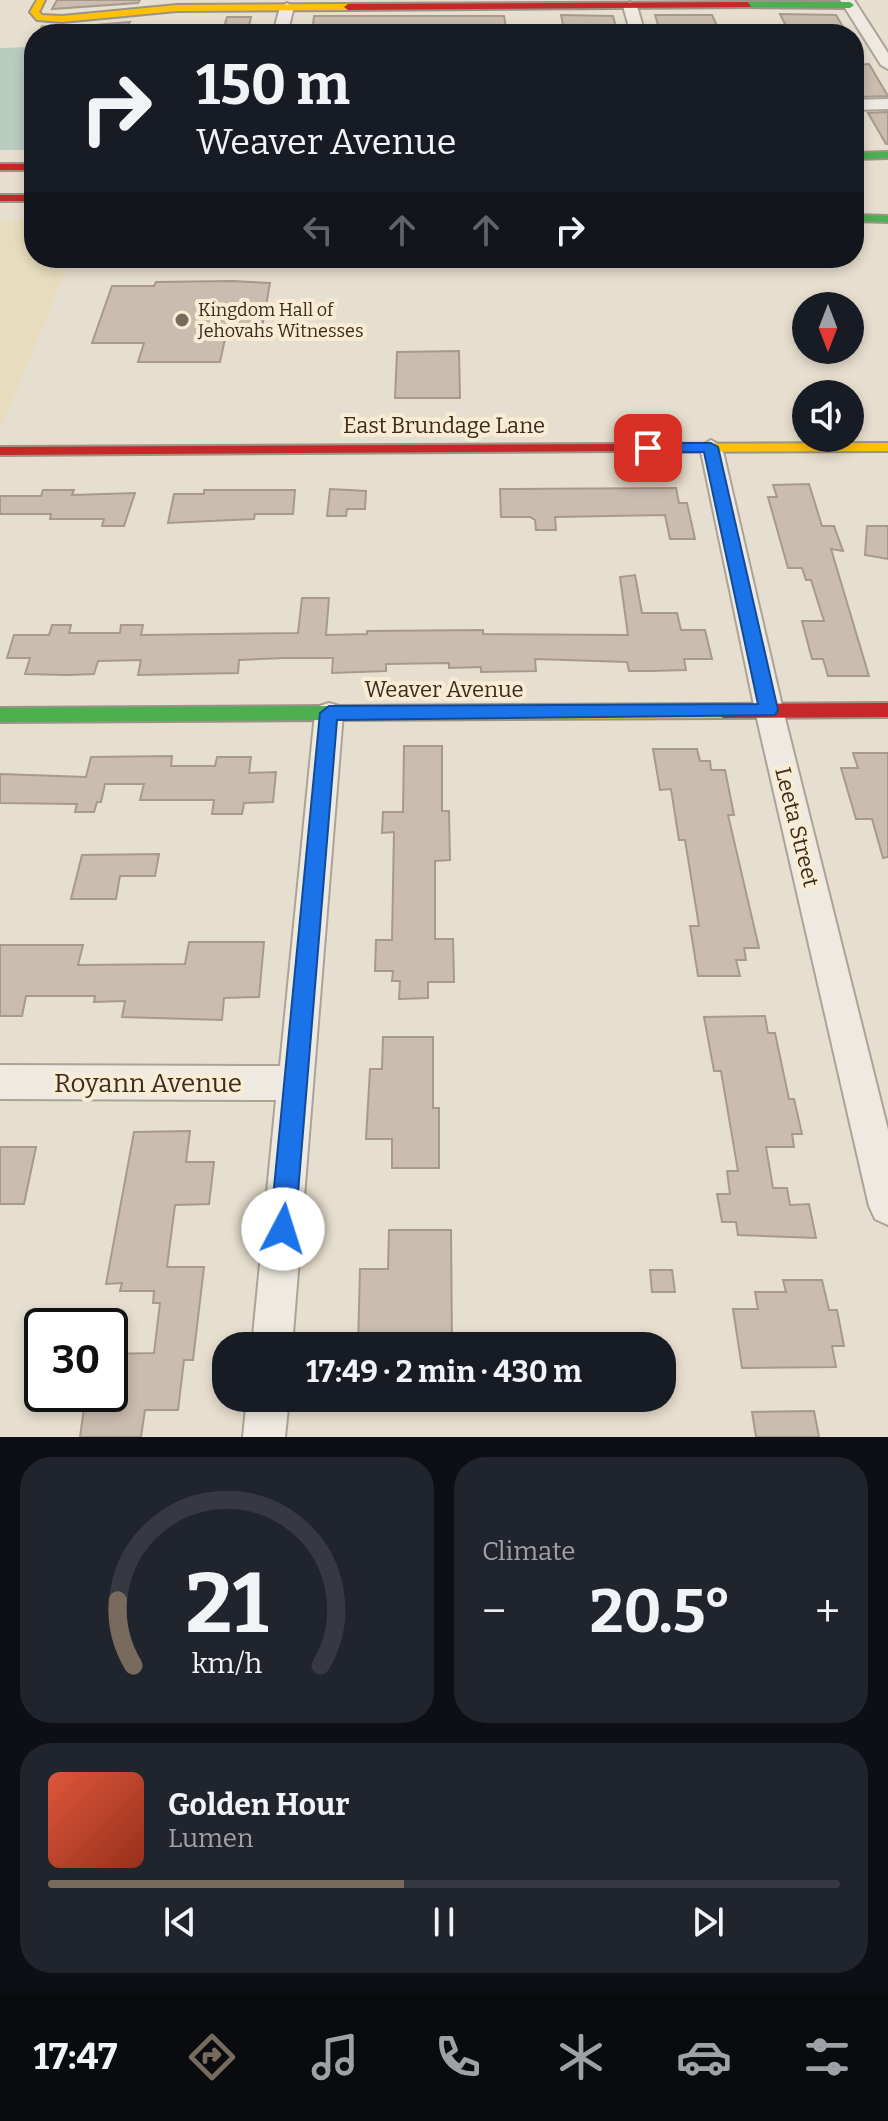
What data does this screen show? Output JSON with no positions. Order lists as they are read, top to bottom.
{
  "streets": {
    "main road": ["East Brundage Lane", "Weaver Avenue"],
    "street": ["Leeta Street", "Royann Avenue"]
  },
  "crossings": [
    ["East Brundage Lane", "Leeta Street"],
    ["Weaver Avenue", "Leeta Street"]
  ],
  "places": ["Kingdom Hall of Jehovahs Witnesses"],
  "north": "bottom",
  "page": {
    "turn": ["150 m", "Weaver Avenue"],
    "limit": "30",
    "trip": "17:49 · 2 min · 430 m",
    "tile": "Climate",
    "heat": ["−", "20.5°", "+"],
    "song": ["Golden Hour", "Lumen"],
    "tabs": "17:47",
    "gauge": ["21", "km/h"]
  }
}
